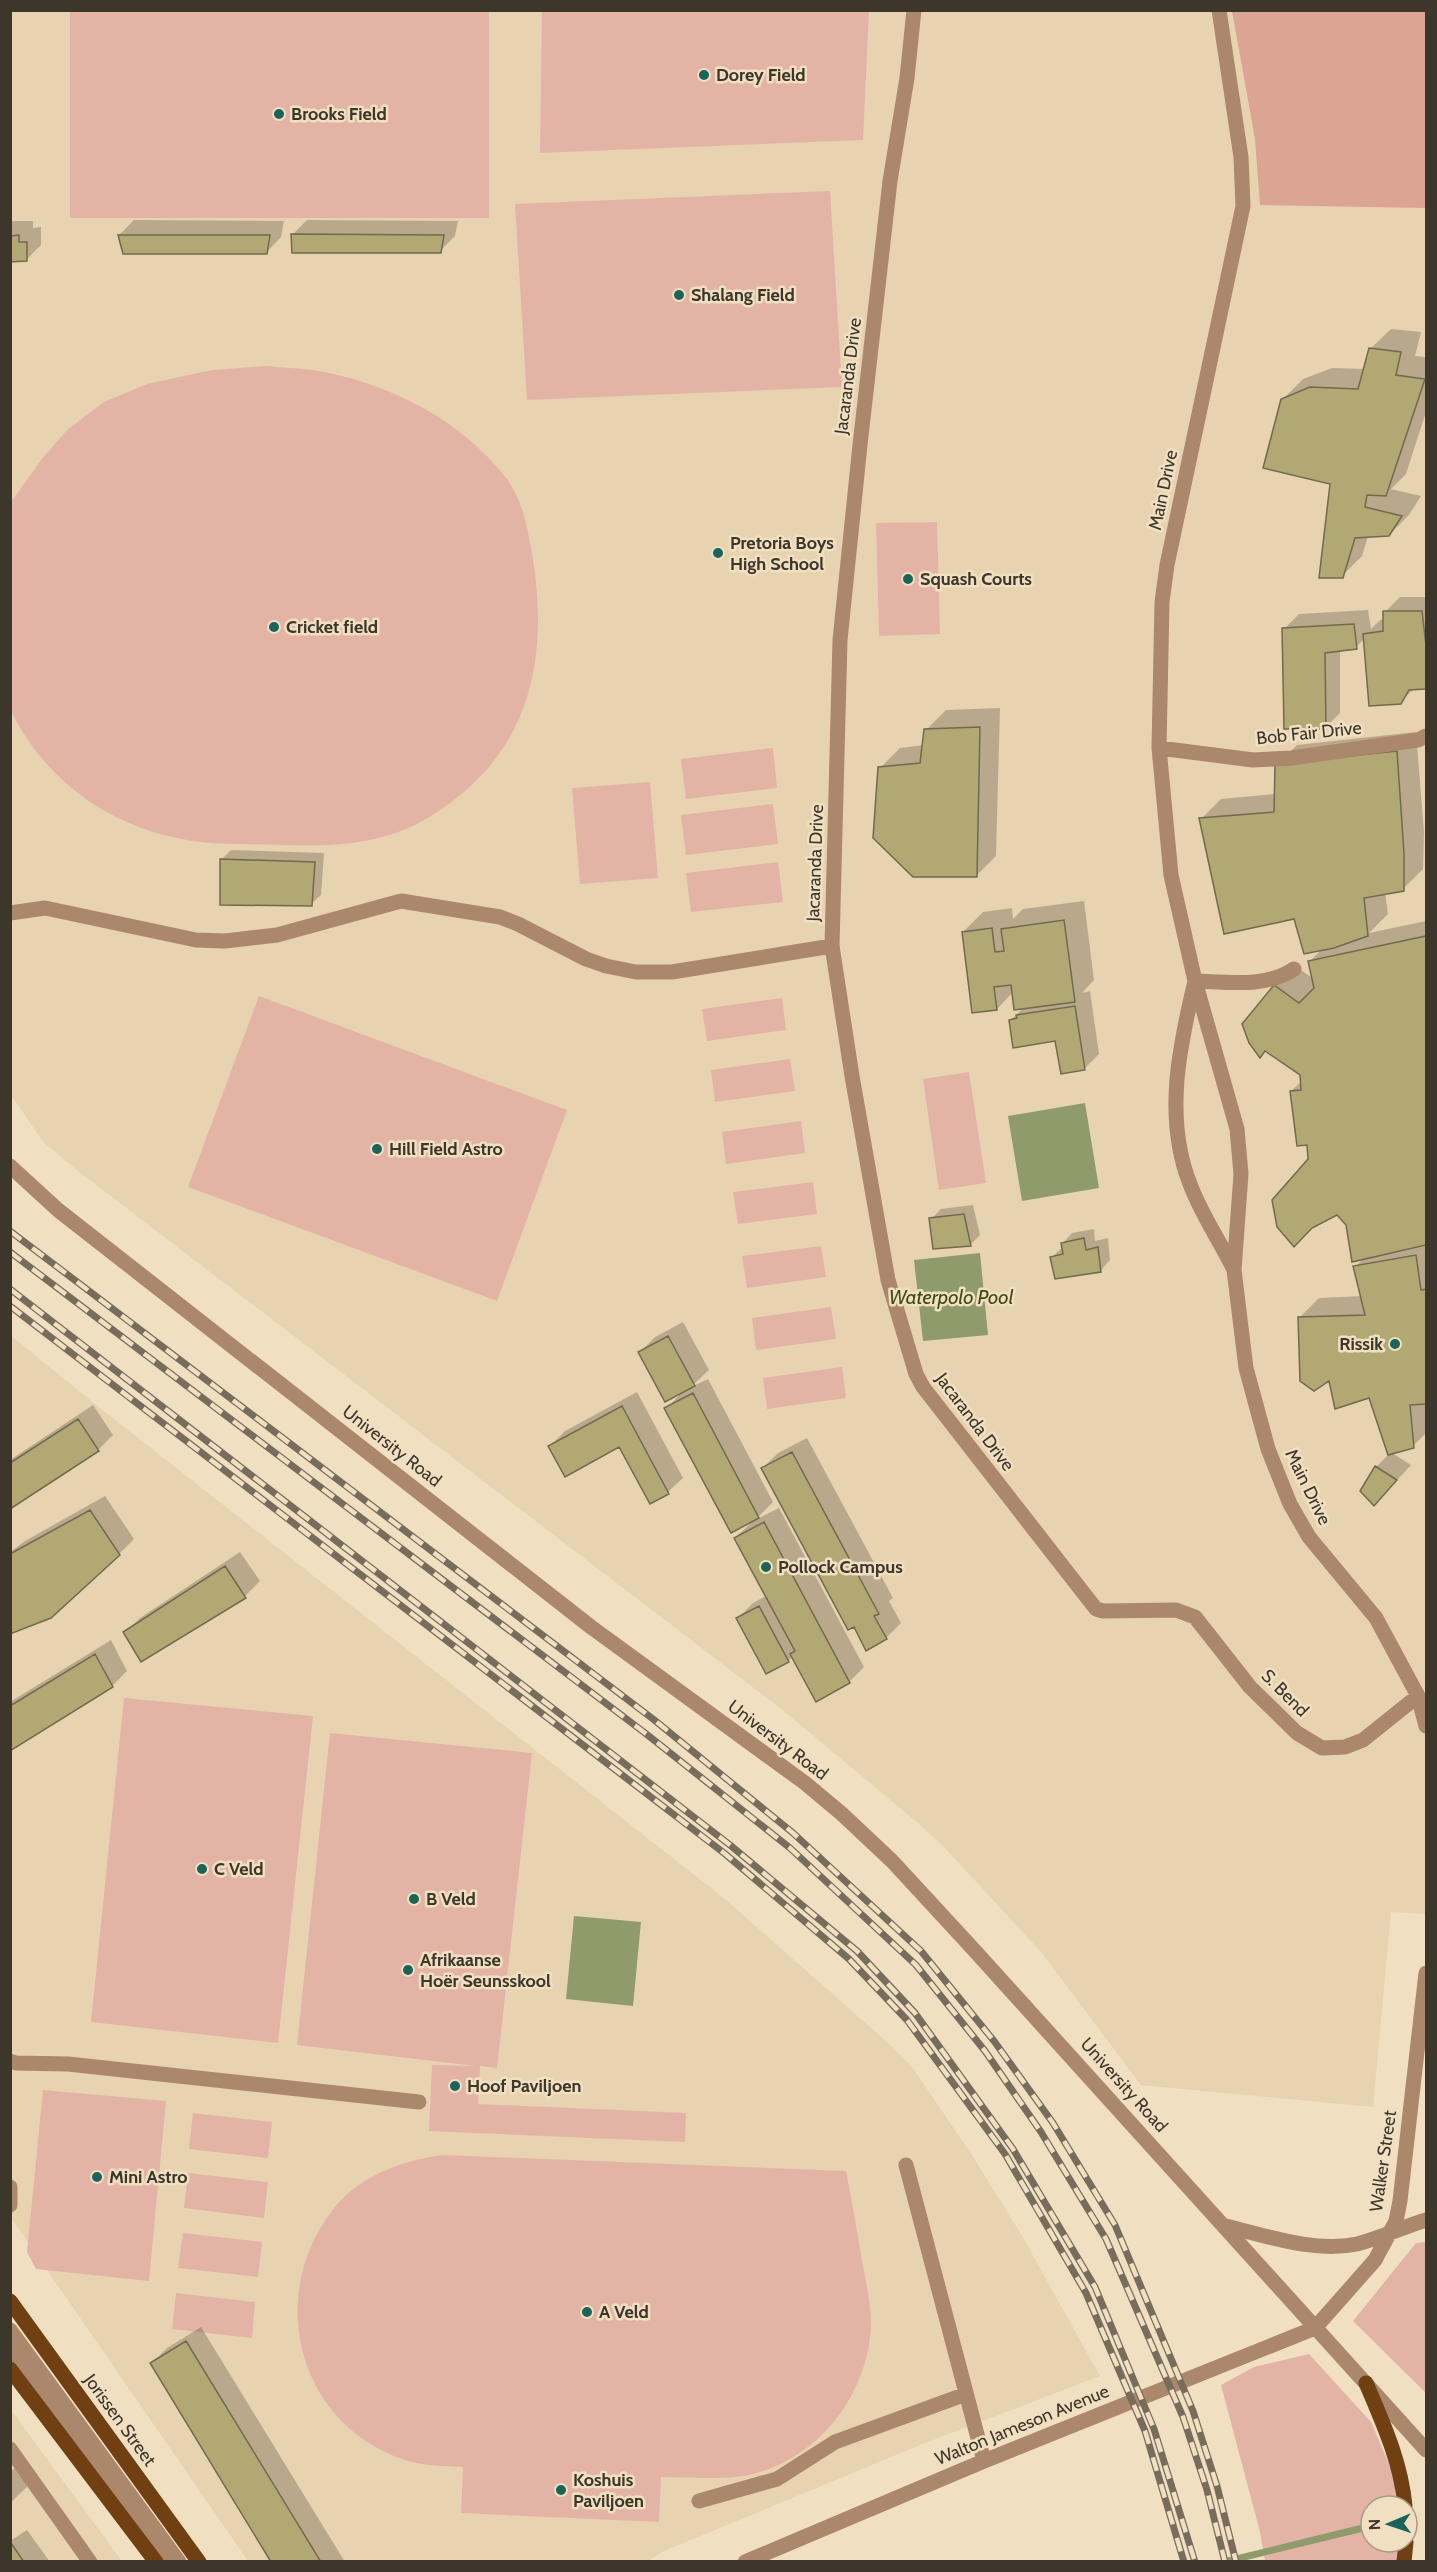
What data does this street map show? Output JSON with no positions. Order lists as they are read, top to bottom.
{
  "streets": {
    "main road": ["Jorissen Street"],
    "street": [
      "Jacaranda Drive",
      "Main Drive",
      "Bob Fair Drive",
      "University Road",
      "S. Bend",
      "Walker Street",
      "Walton Jameson Avenue"
    ]
  },
  "crossings": [
    ["Jacaranda Drive", "S. Bend"],
    ["Main Drive", "Bob Fair Drive"],
    ["Main Drive", "S. Bend"],
    ["University Road", "Walker Street"],
    ["University Road", "Walton Jameson Avenue"],
    ["Walker Street", "Walton Jameson Avenue"]
  ],
  "water": ["Waterpolo Pool"],
  "places": [
    "Dorey Field",
    "Brooks Field",
    "Shalang Field",
    "Pretoria Boys High School",
    "Squash Courts",
    "Cricket field",
    "Hill Field Astro",
    "Rissik",
    "Pollock Campus",
    "C Veld",
    "B Veld",
    "Afrikaanse Hoër Seunsskool",
    "Hoof Paviljoen",
    "Mini Astro",
    "A Veld",
    "Koshuis Paviljoen"
  ],
  "north": "left"
}
